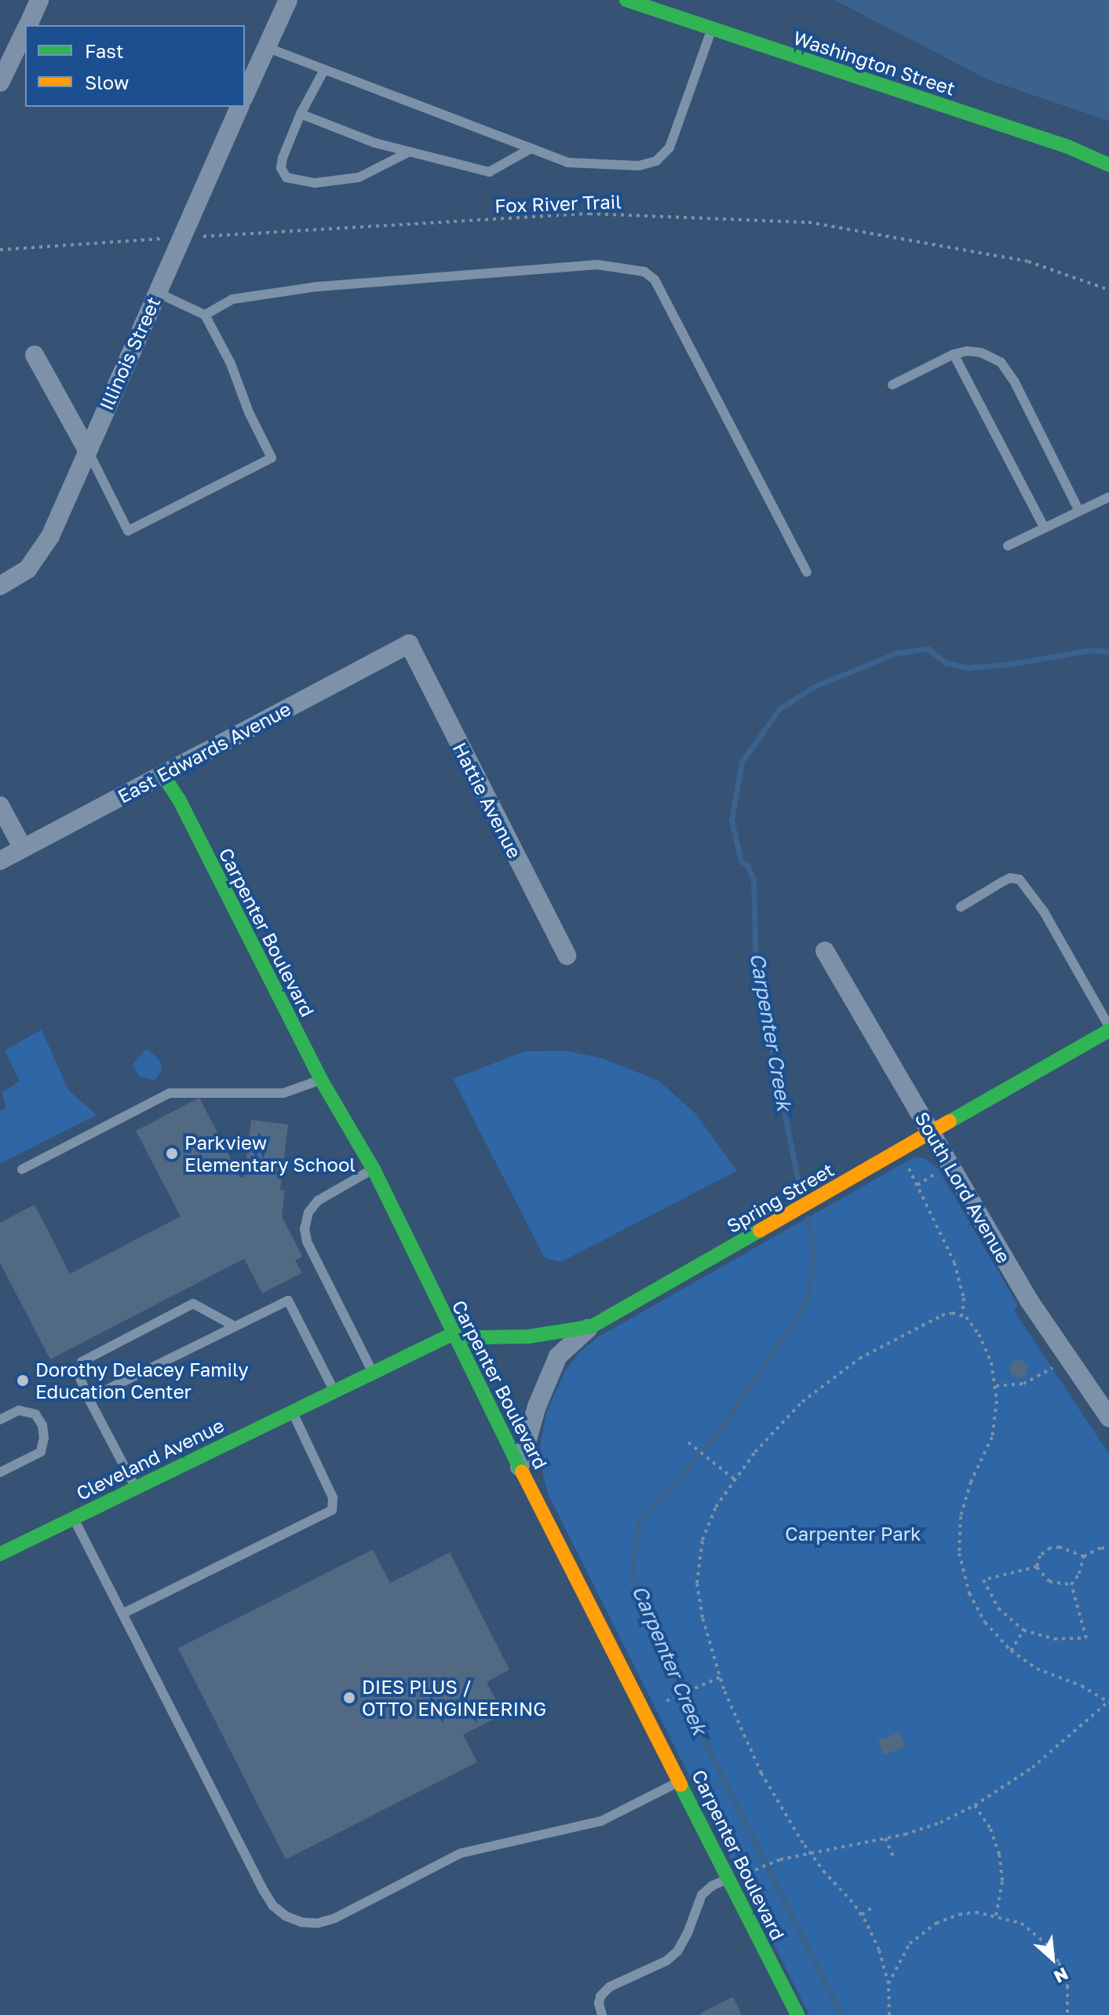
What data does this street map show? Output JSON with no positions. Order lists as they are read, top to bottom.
{
  "streets": {
    "street": [
      "Washington Street",
      "Illinois Street",
      "East Edwards Avenue",
      "Hattie Avenue",
      "Carpenter Boulevard",
      "South Lord Avenue",
      "Spring Street",
      "Cleveland Avenue"
    ],
    "path": ["Fox River Trail"]
  },
  "crossings": [
    ["Fox River Trail", "Illinois Street"],
    ["East Edwards Avenue", "Hattie Avenue"],
    ["East Edwards Avenue", "Carpenter Boulevard"],
    ["Carpenter Boulevard", "Spring Street"],
    ["Carpenter Boulevard", "Cleveland Avenue"],
    ["South Lord Avenue", "Spring Street"],
    ["Spring Street", "Cleveland Avenue"]
  ],
  "water": ["Carpenter Creek"],
  "parks": ["Carpenter Park"],
  "places": ["Parkview Elementary School", "Dorothy Delacey Family Education Center", "DIES PLUS / OTTO ENGINEERING"],
  "legend": ["Fast", "Slow"],
  "north": "bottom right"
}
